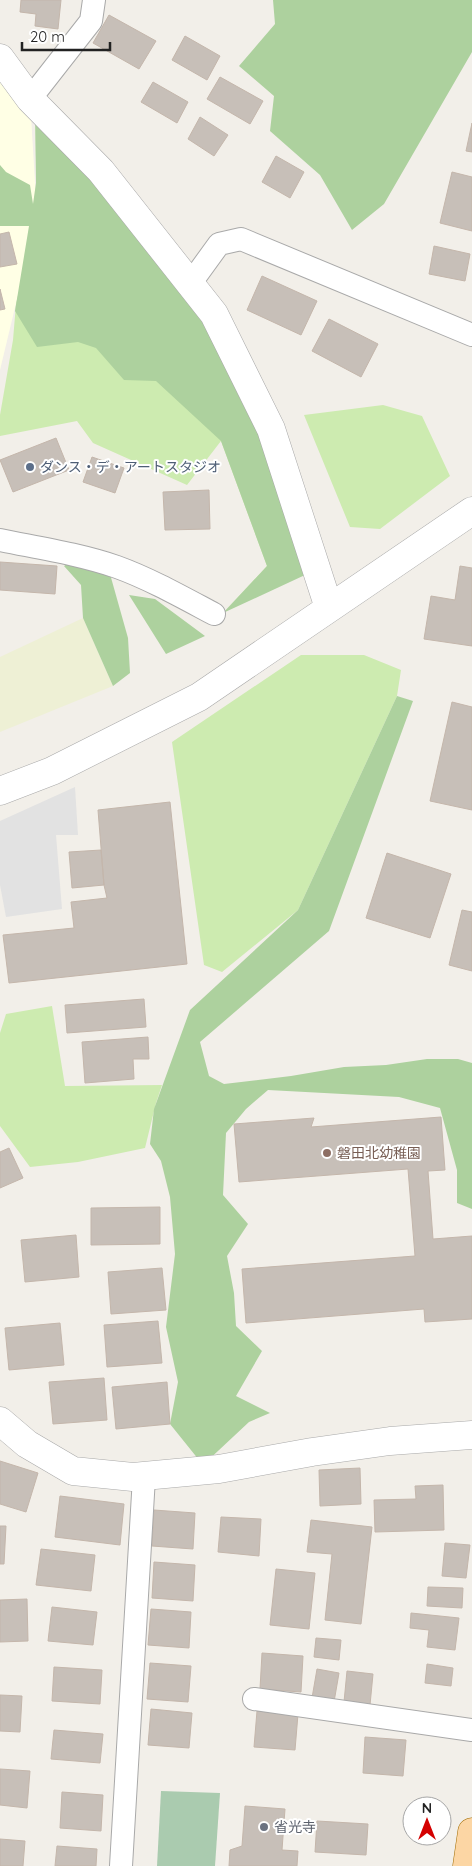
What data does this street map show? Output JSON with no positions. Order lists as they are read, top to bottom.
{
  "places": ["ダンス・デ・アートスタジオ", "磐田北幼稚園", "省光寺"],
  "scale_bar": "20 m",
  "north": "top"
}
